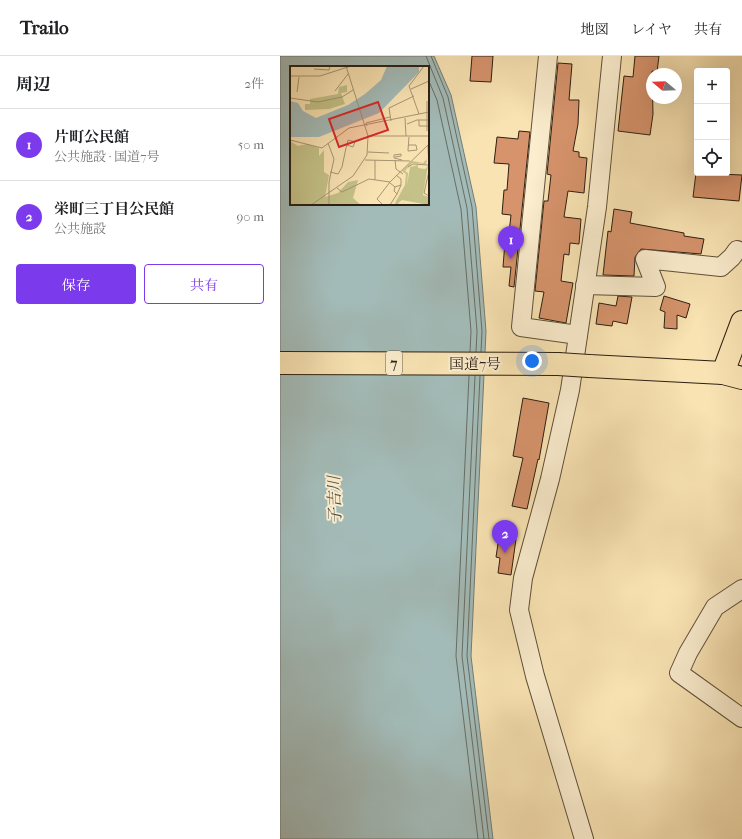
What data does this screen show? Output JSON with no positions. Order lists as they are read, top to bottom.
{
  "streets": {
    "highway": ["7", "国道7号"]
  },
  "water": ["子吉川"],
  "north": "left",
  "page": {
    "header": "Trailo",
    "nav": ["地図", "レイヤ", "共有"],
    "heading": ["周辺", "2件"],
    "map_buttons": ["+", "−"],
    "list": [
      {
        "mark": "1",
        "name": "片町公民館",
        "note": "公共施設 · 国道7号",
        "value": "50 m"
      },
      {
        "mark": "2",
        "name": "栄町三丁目公民館",
        "note": "公共施設",
        "value": "90 m"
      }
    ],
    "pins": ["1", "2"],
    "buttons": ["保存", "共有"]
  }
}
